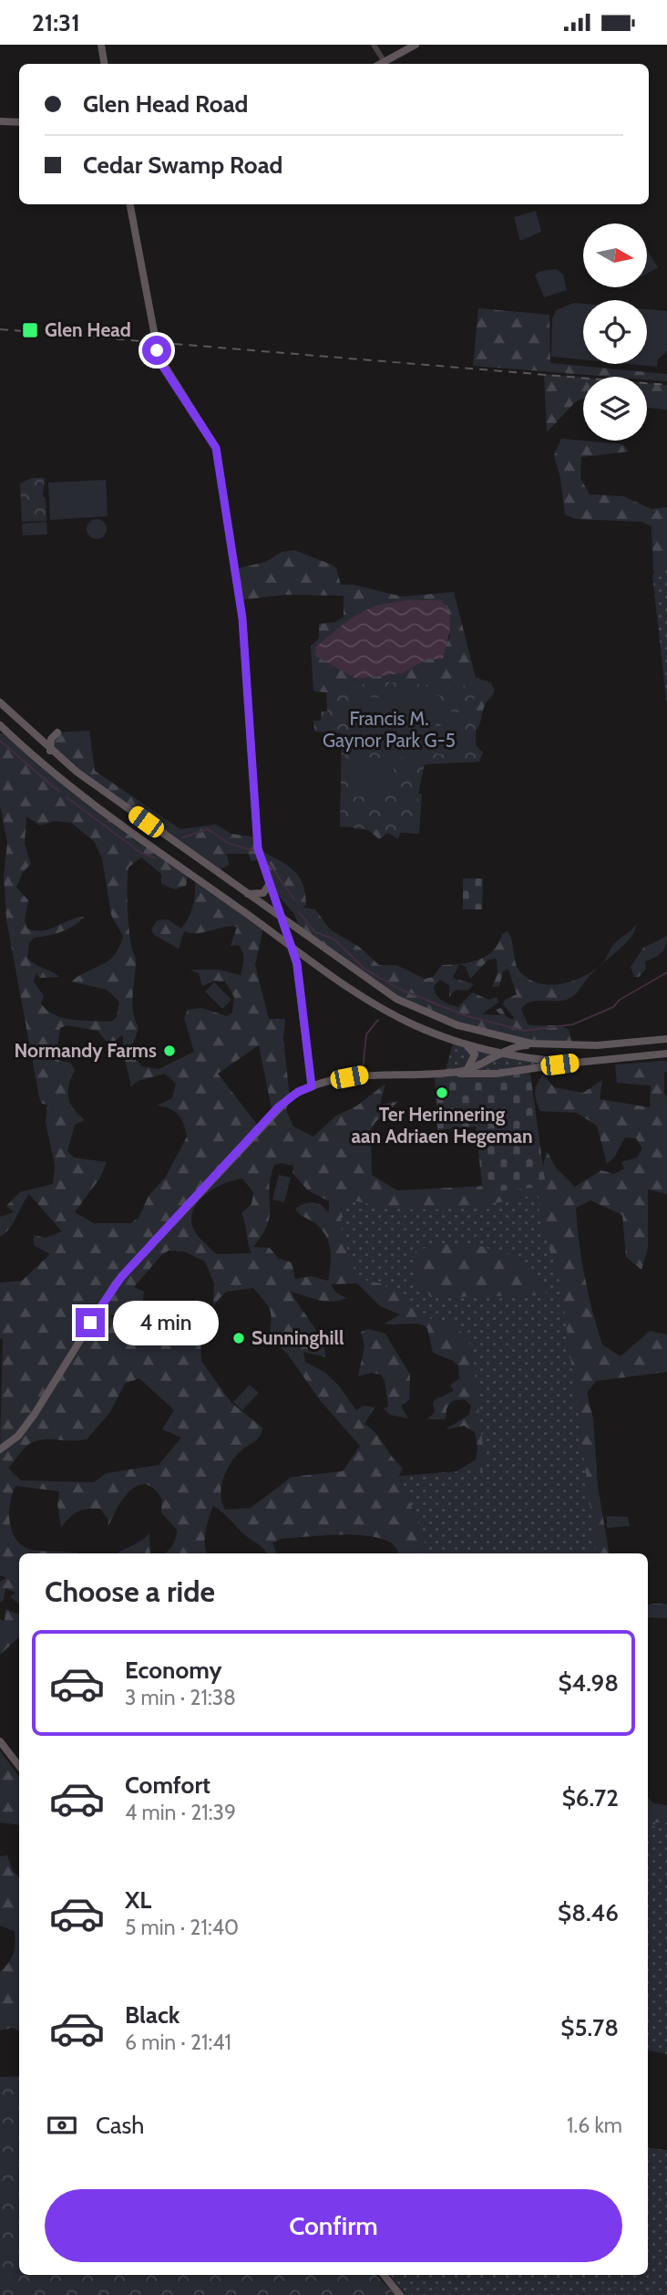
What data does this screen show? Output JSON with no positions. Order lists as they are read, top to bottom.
{
  "parks": ["Francis M. Gaynor Park G-5"],
  "places": {
    "transit": ["Glen Head"],
    "other": ["Normandy Farms", "Ter Herinnering aan Adriaen Hegeman", "Sunninghill"]
  },
  "north": "right",
  "page": {
    "status": "21:31",
    "banner": ["Glen Head Road", "Cedar Swamp Road"],
    "bubble": "4 min",
    "heading": "Choose a ride",
    "list": [
      {
        "name": "Economy",
        "note": "3 min · 21:38",
        "value": "$4.98"
      },
      {
        "name": "Comfort",
        "note": "4 min · 21:39",
        "value": "$6.72"
      },
      {
        "name": "XL",
        "note": "5 min · 21:40",
        "value": "$8.46"
      },
      {
        "name": "Black",
        "note": "6 min · 21:41",
        "value": "$5.78"
      }
    ],
    "pay": ["Cash", "1.6 km"],
    "buttons": "Confirm"
  }
}
